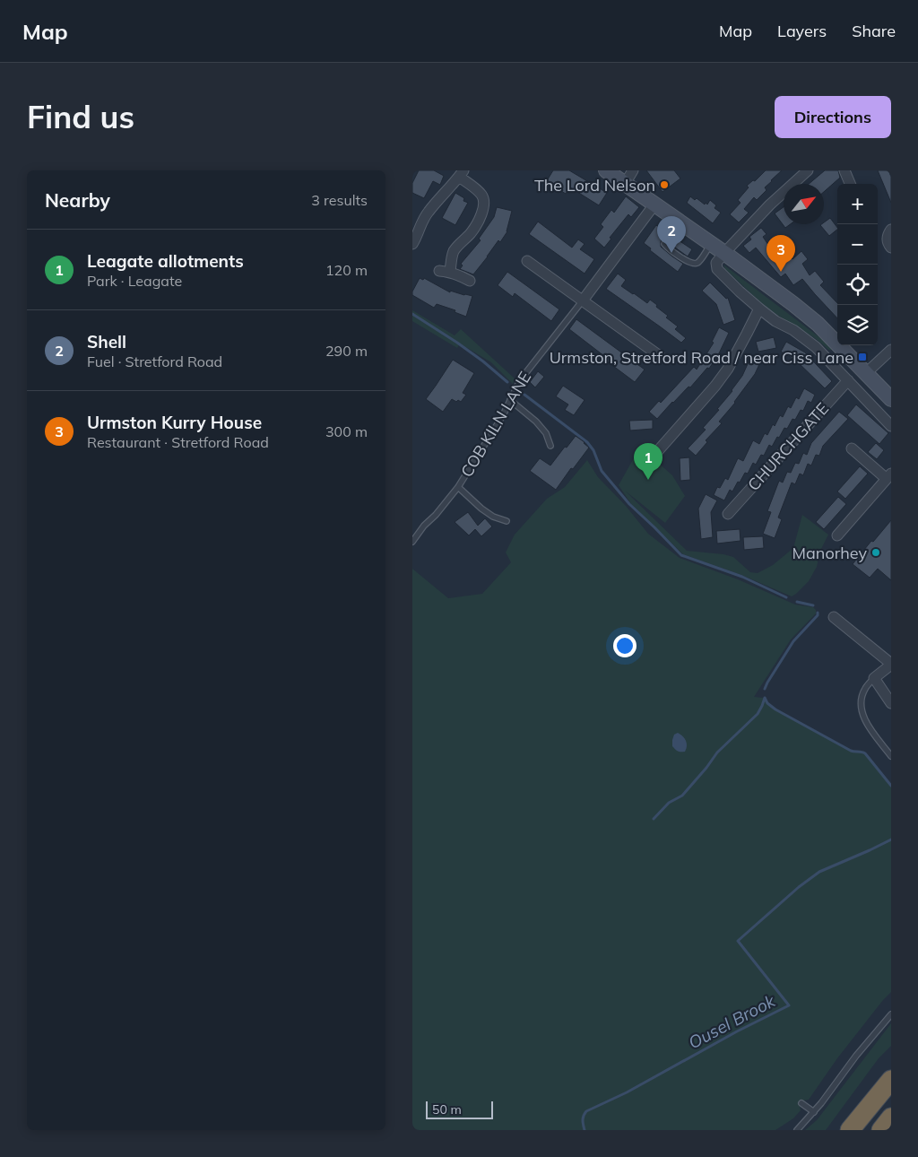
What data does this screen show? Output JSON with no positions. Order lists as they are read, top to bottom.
{
  "streets": {
    "street": ["CHURCHGATE"],
    "lane": ["COB KILN LANE"]
  },
  "water": ["Ousel Brook"],
  "places": {
    "other": ["The Lord Nelson", "Manorhey"],
    "transit": ["Urmston, Stretford Road / near Ciss Lane"]
  },
  "scale_bar": "50 m",
  "north": "top right",
  "page": {
    "header": "Map",
    "nav": ["Map", "Layers", "Share"],
    "buttons": "Directions",
    "title": "Find us",
    "heading": ["Nearby", "3 results"],
    "map_buttons": ["+", "−"],
    "pins": ["2", "3", "1"],
    "list": [
      {
        "mark": "1",
        "name": "Leagate allotments",
        "note": "Park · Leagate",
        "value": "120 m"
      },
      {
        "mark": "2",
        "name": "Shell",
        "note": "Fuel · Stretford Road",
        "value": "290 m"
      },
      {
        "mark": "3",
        "name": "Urmston Kurry House",
        "note": "Restaurant · Stretford Road",
        "value": "300 m"
      }
    ],
    "scale": "50 m"
  }
}
